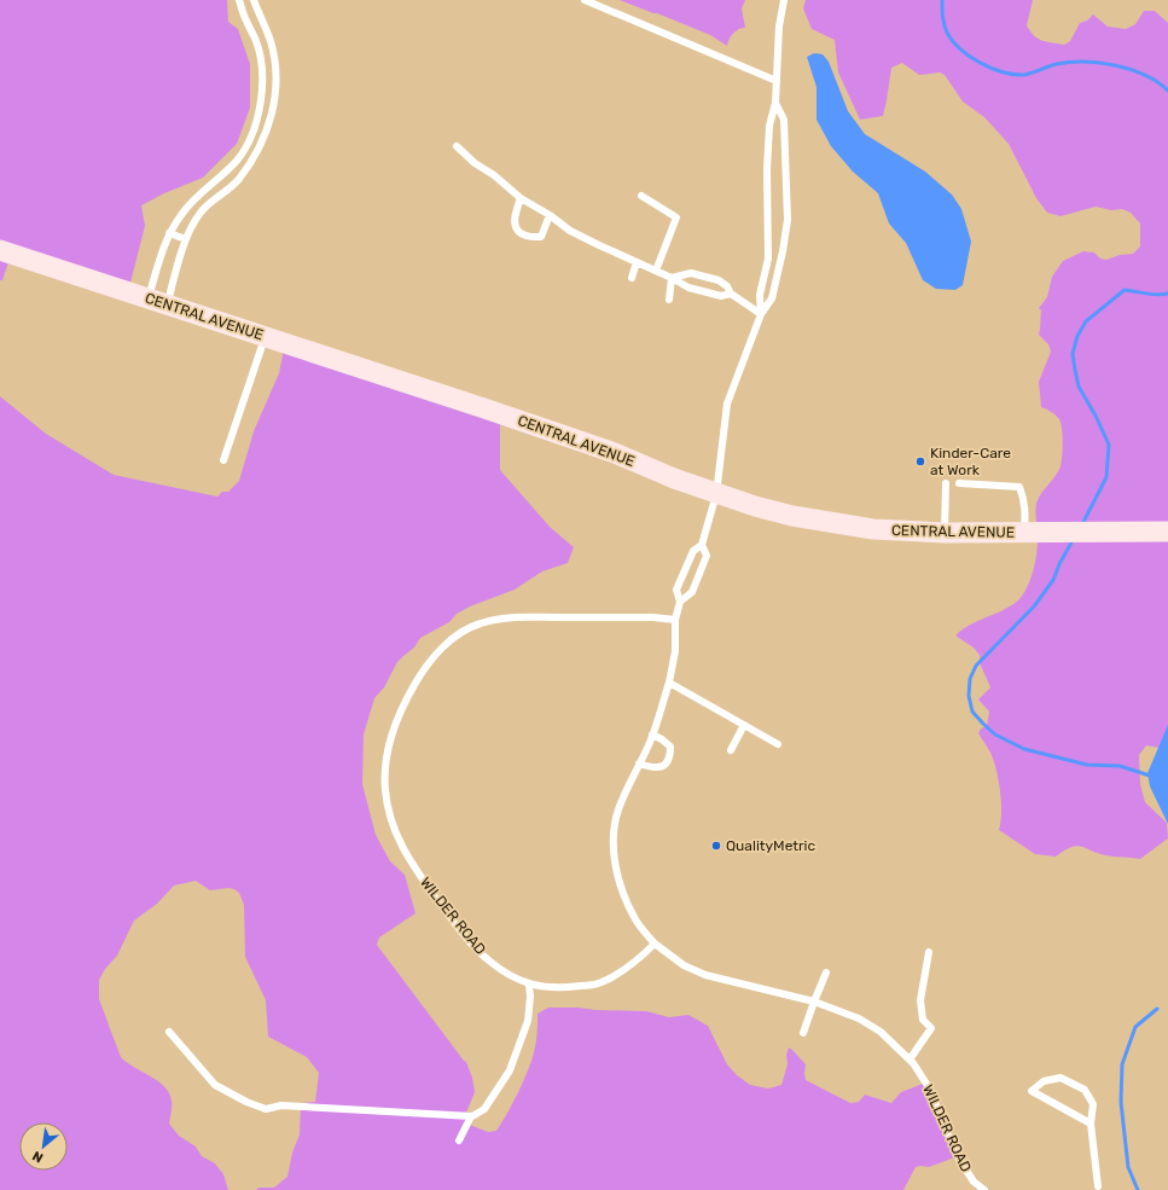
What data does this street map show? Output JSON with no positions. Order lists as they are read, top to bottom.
{
  "streets": {
    "main road": ["CENTRAL AVENUE"],
    "lane": ["WILDER ROAD"]
  },
  "places": ["Kinder-Care at Work", "QualityMetric"],
  "north": "bottom left"
}
